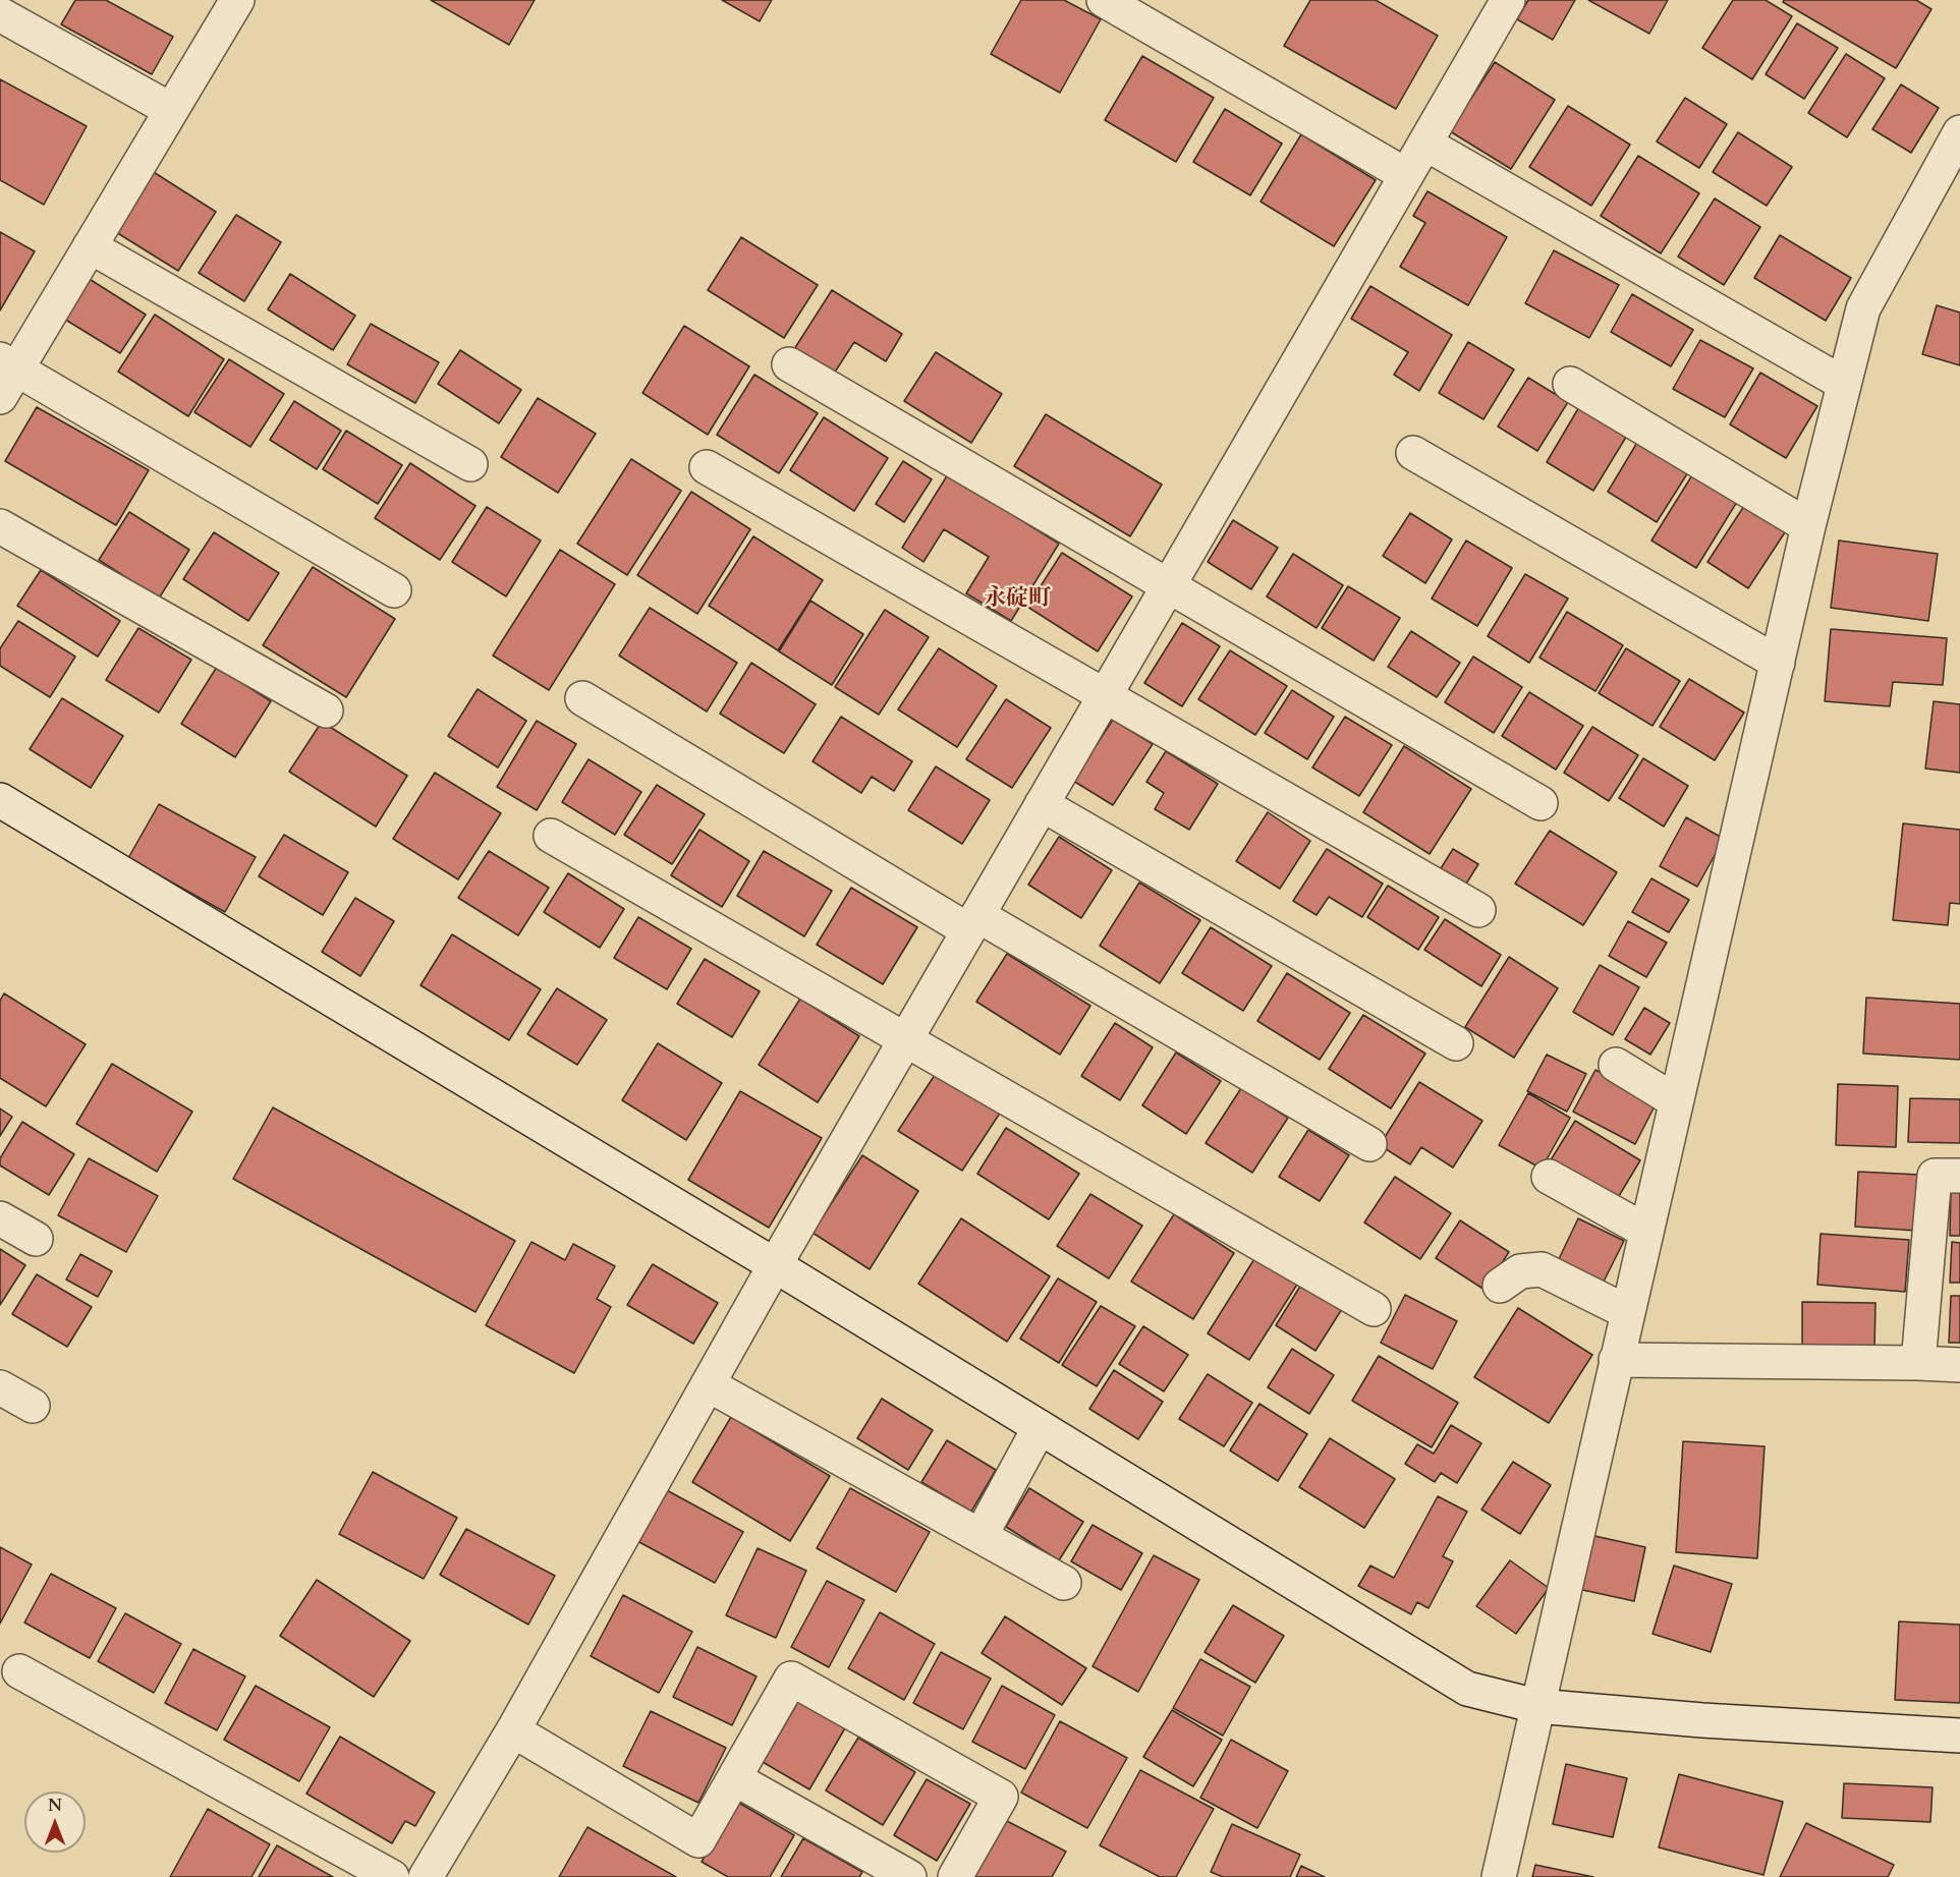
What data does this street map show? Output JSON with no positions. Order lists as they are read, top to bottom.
{
  "districts": ["永碇町"],
  "north": "top"
}
